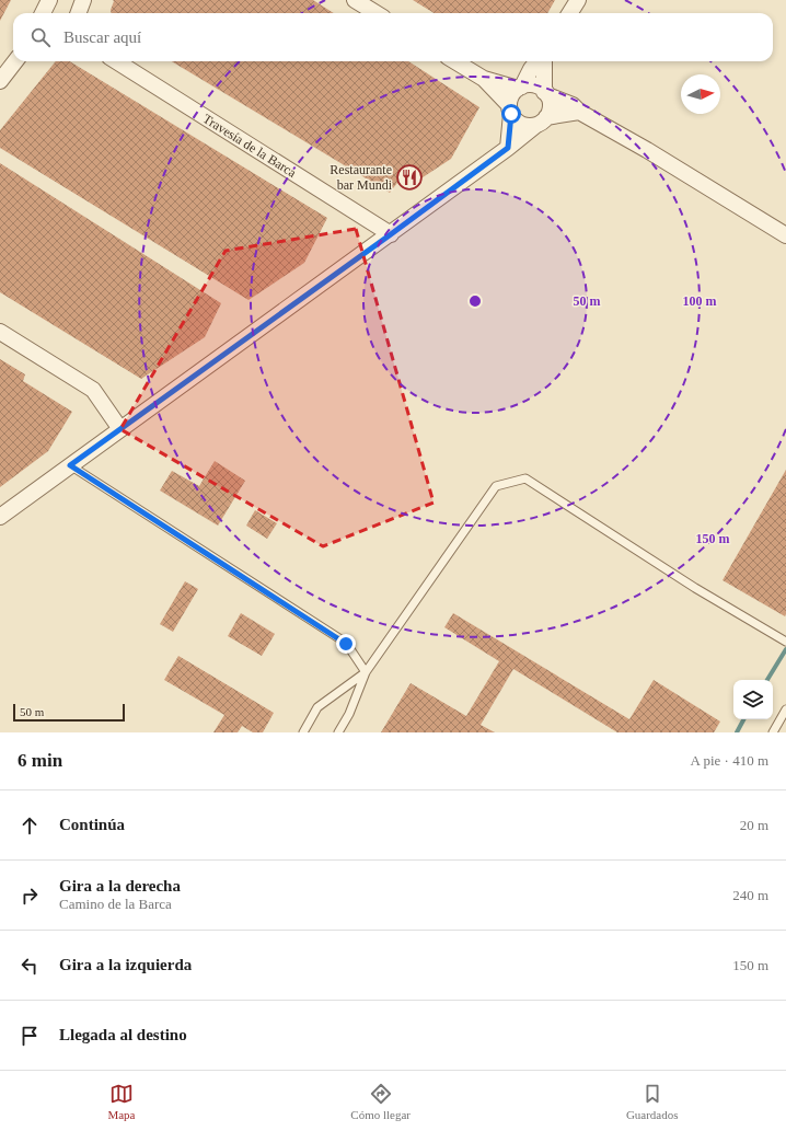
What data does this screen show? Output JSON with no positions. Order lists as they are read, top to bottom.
{
  "streets": {
    "street": ["Travesía de la Barca"]
  },
  "places": {
    "restaurant": ["Restaurante bar Mundi"]
  },
  "scale_bar": "50 m",
  "north": "right",
  "page": {
    "search": "Buscar aquí",
    "scale": "50 m",
    "heading": ["6 min", "A pie · 410 m"],
    "list": [
      ["Continúa", "20 m"],
      ["Gira a la derecha", "Camino de la Barca", "240 m"],
      ["Gira a la izquierda", "150 m"],
      "Llegada al destino"
    ],
    "nav": ["Mapa", "Cómo llegar", "Guardados"]
  },
  "rings": ["50 m", "100 m", "150 m"]
}
